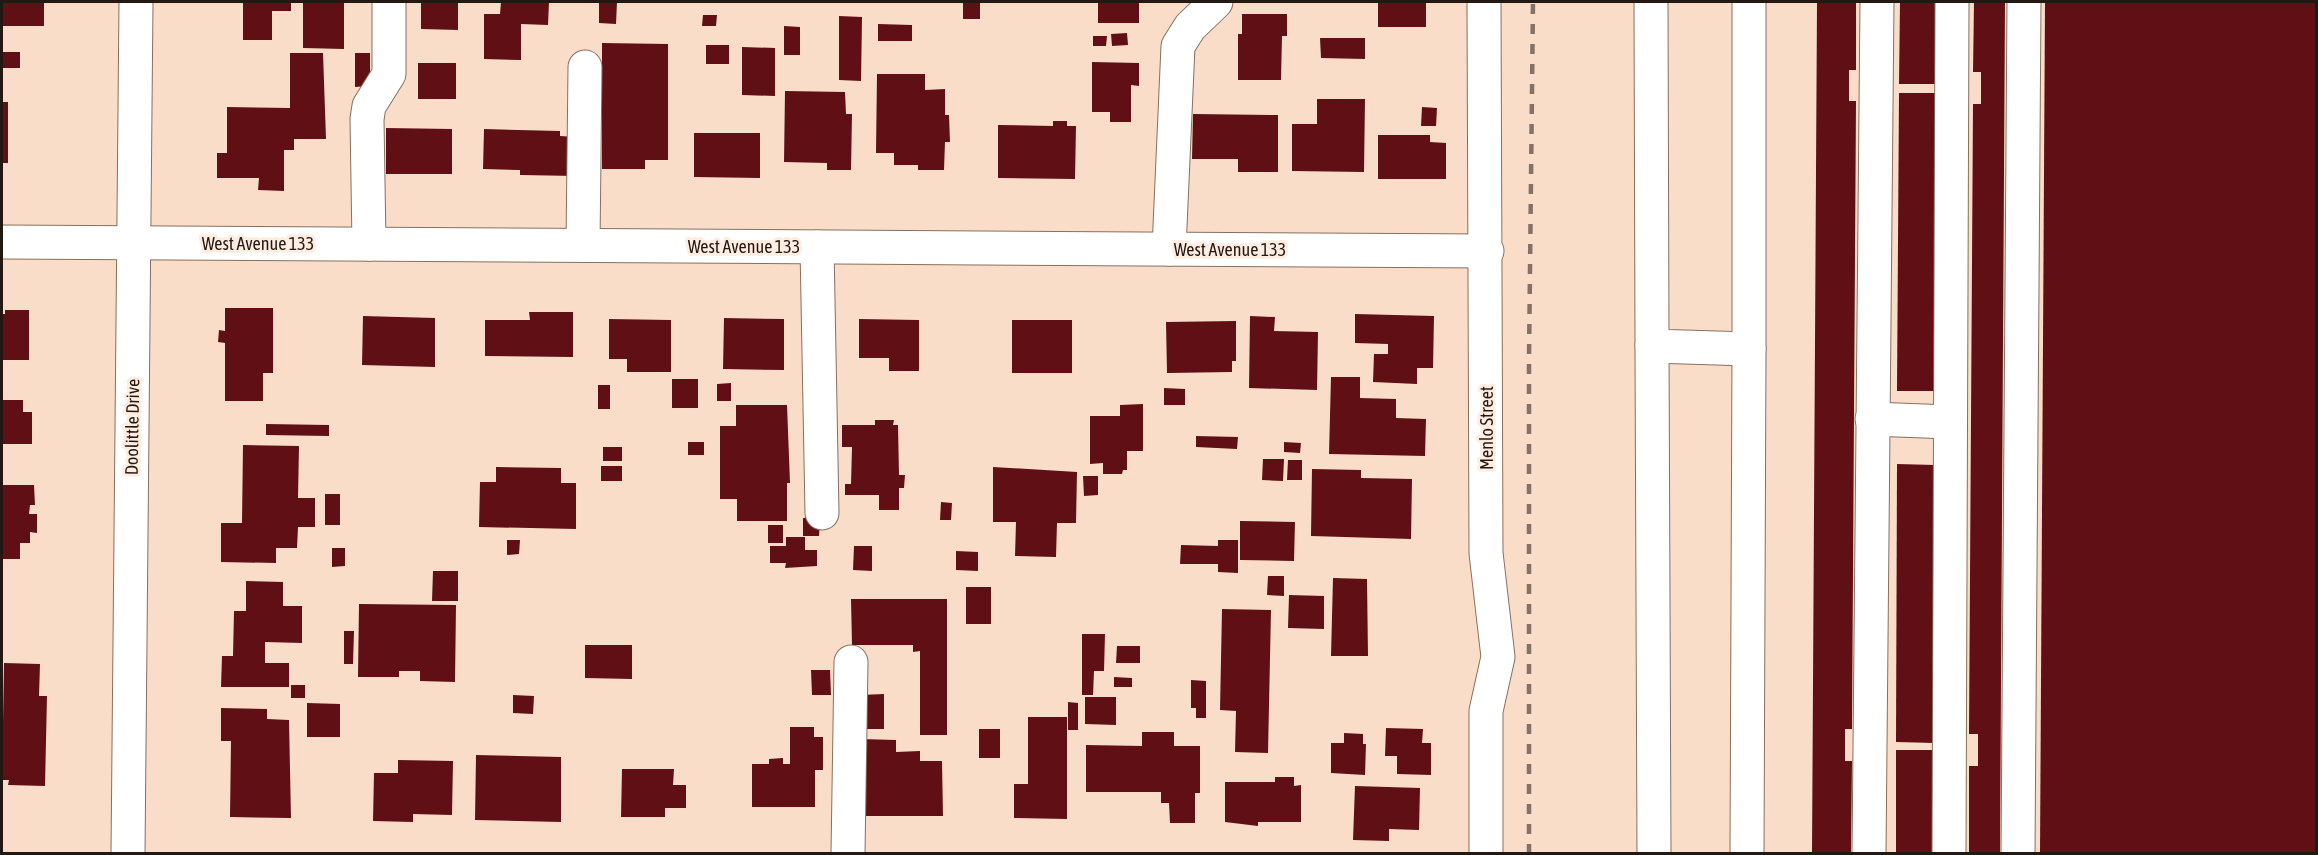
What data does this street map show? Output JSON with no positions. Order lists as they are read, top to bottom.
{
  "streets": {
    "street": ["West Avenue 133", "Doolittle Drive", "Menlo Street"]
  },
  "crossings": [
    ["West Avenue 133", "Doolittle Drive"],
    ["West Avenue 133", "Menlo Street"]
  ]
}
